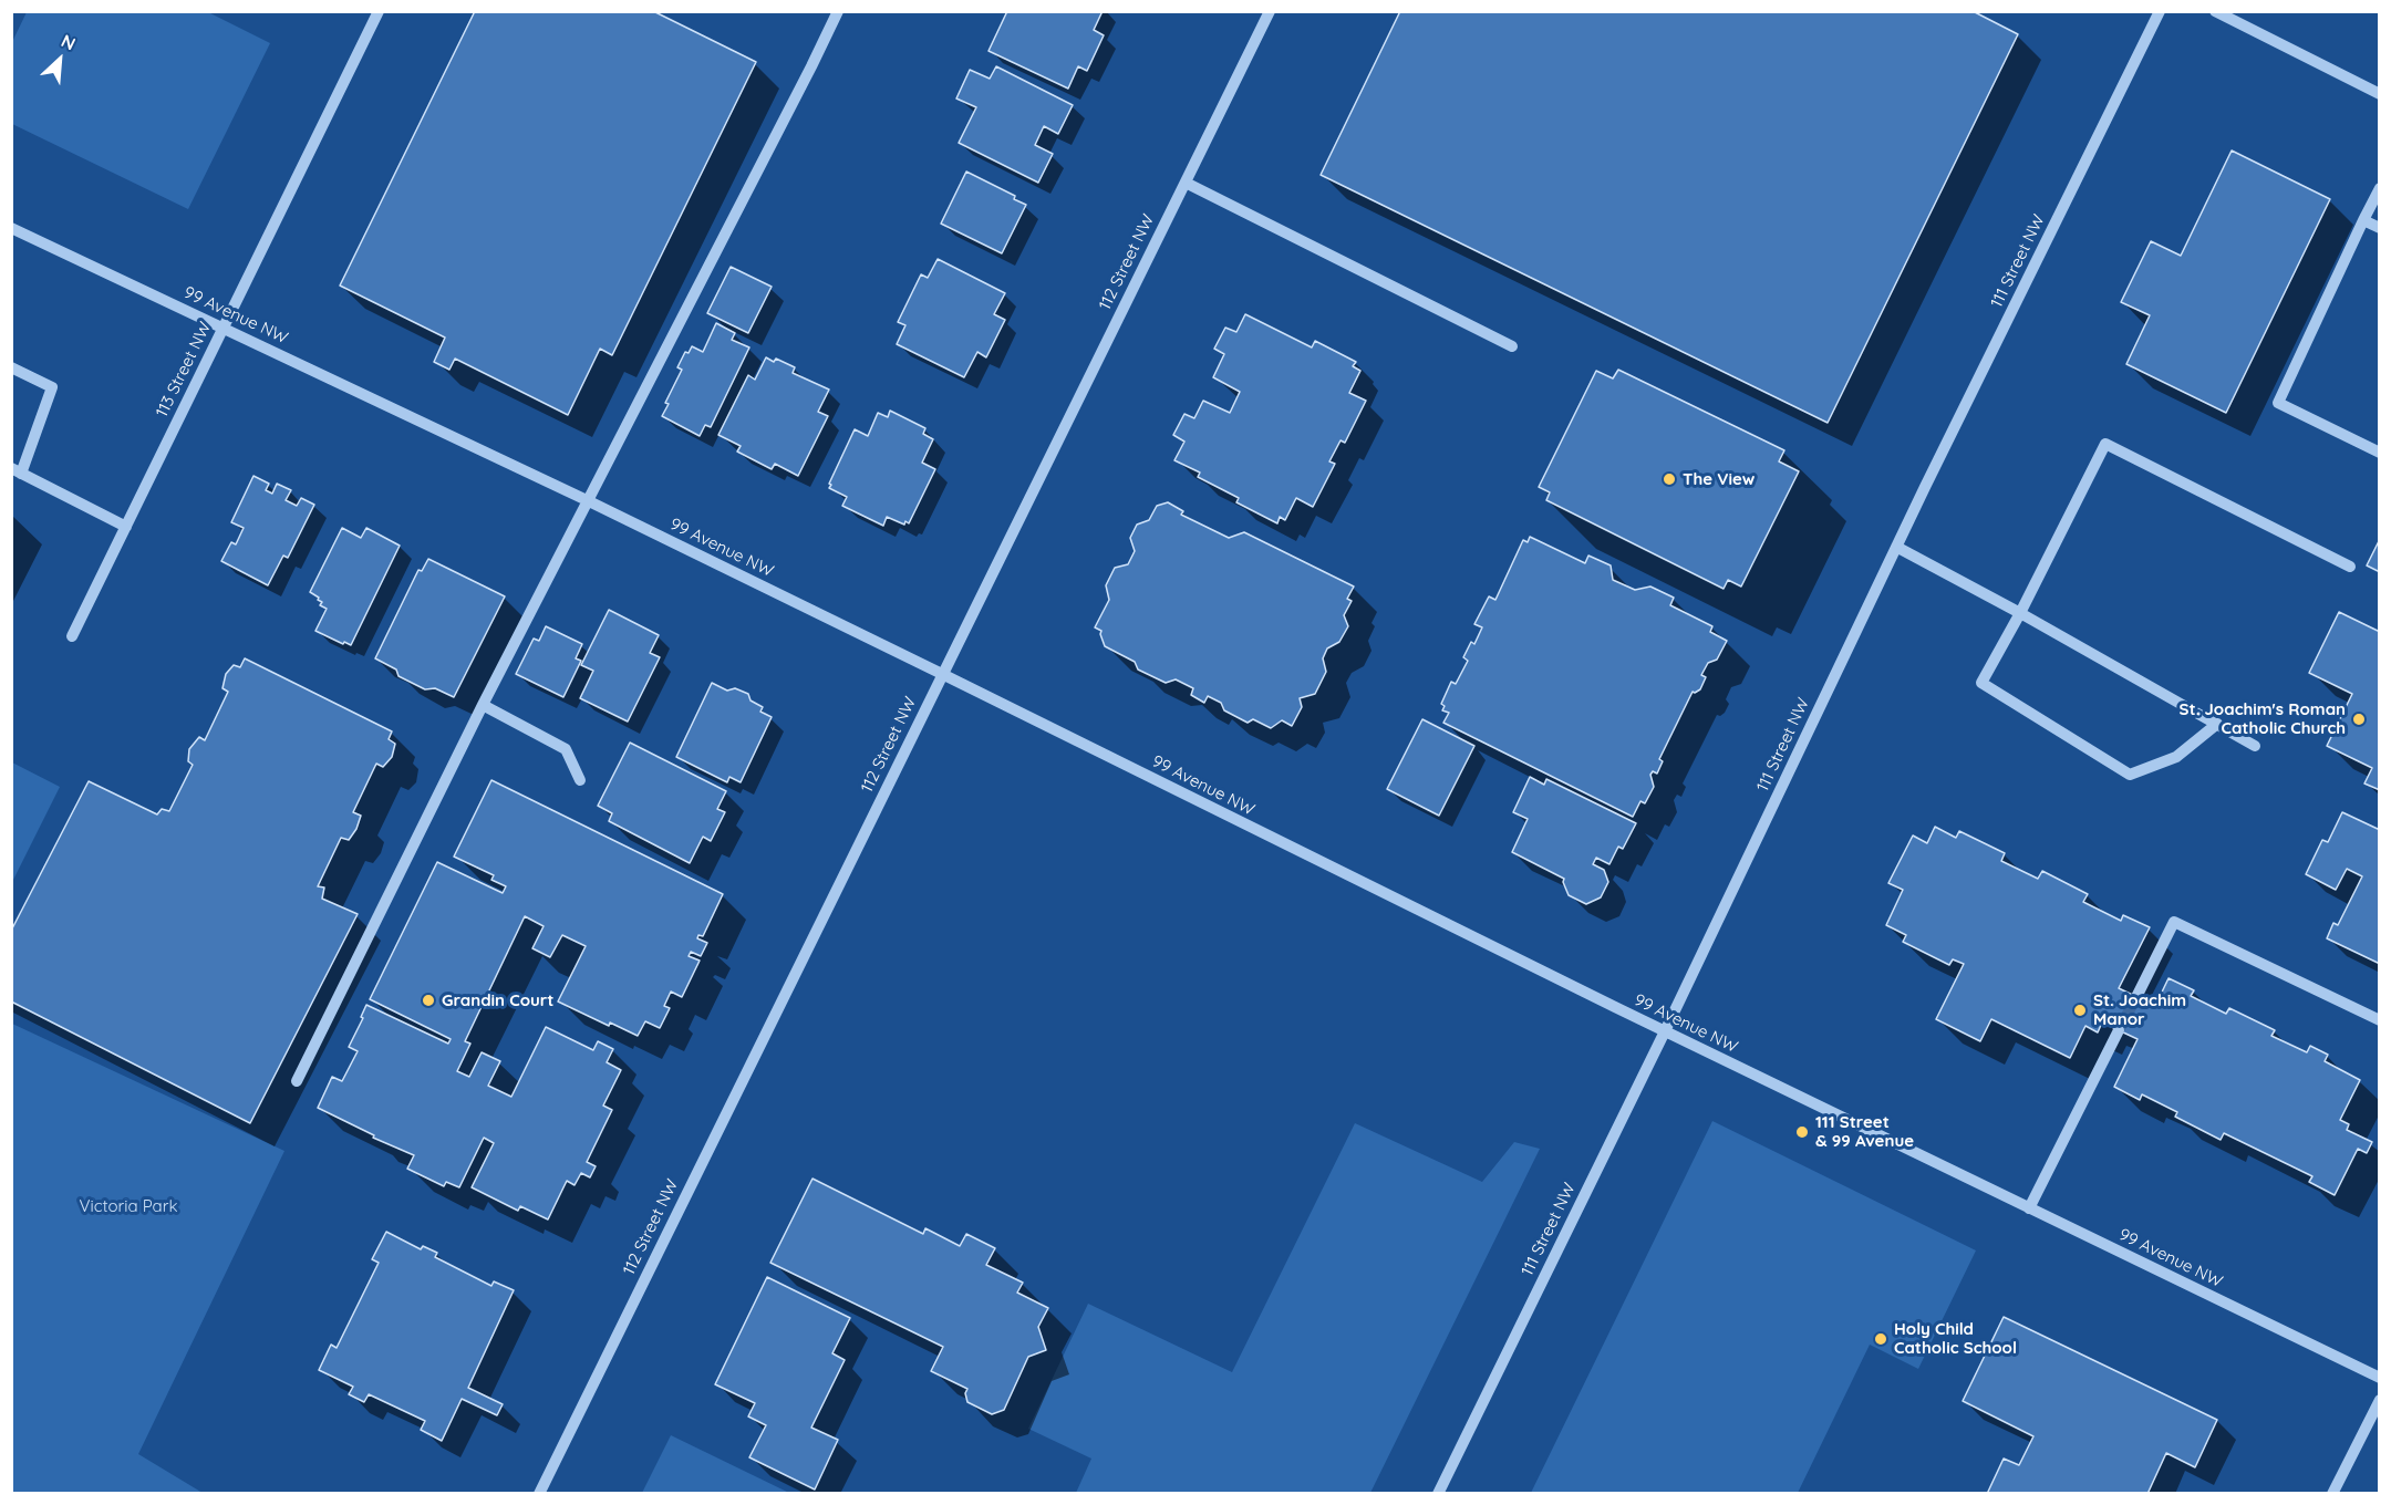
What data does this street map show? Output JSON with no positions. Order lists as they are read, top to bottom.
{
  "streets": {
    "street": [
      "111 Street NW",
      "112 Street NW",
      "99 Avenue NW",
      "113 Street NW"
    ]
  },
  "crossings": [
    ["111 Street NW", "99 Avenue NW"],
    ["112 Street NW", "99 Avenue NW"],
    ["99 Avenue NW", "113 Street NW"]
  ],
  "parks": ["Victoria Park"],
  "places": [
    "The View",
    "St. Joachim's Roman Catholic Church",
    "Grandin Court",
    "St. Joachim Manor",
    "111 Street & 99 Avenue",
    "Holy Child Catholic School"
  ],
  "north": "top right"
}
